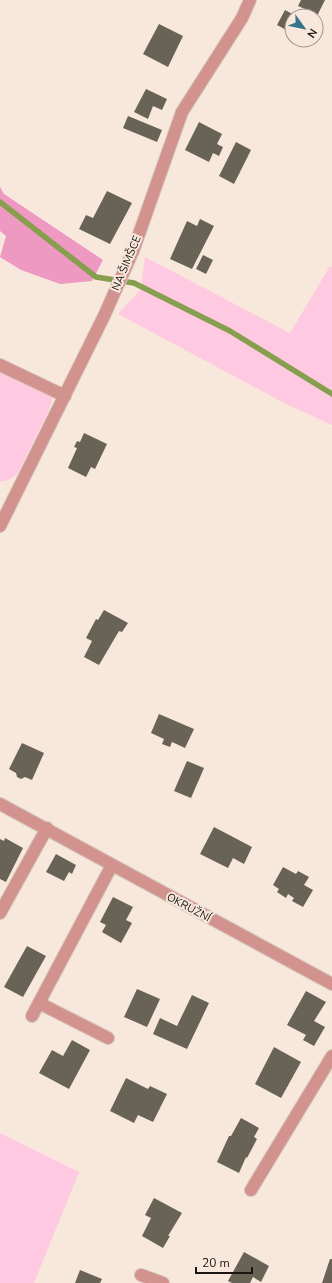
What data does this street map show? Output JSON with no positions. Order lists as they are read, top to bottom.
{
  "streets": {
    "street": ["NA ŠIMŠCE", "OKRUŽNÍ"]
  },
  "scale_bar": "20 m",
  "north": "bottom right"
}
